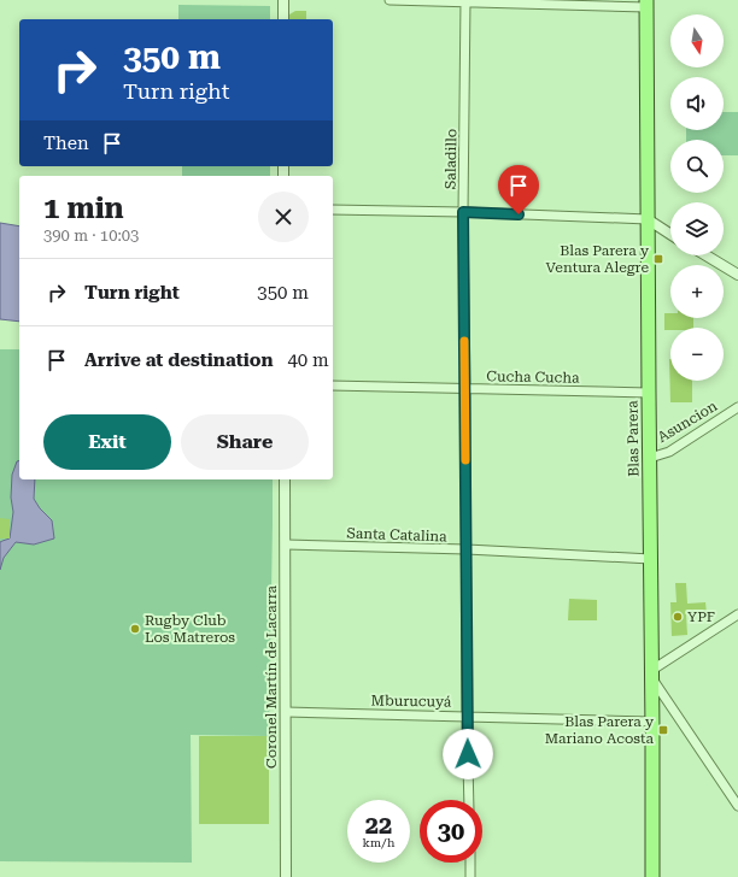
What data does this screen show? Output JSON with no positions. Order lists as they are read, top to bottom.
{
  "streets": {
    "main road": ["Blas Parera"],
    "street": [
      "Saladillo",
      "Cucha Cucha",
      "Asuncion",
      "Santa Catalina",
      "Coronel Martín de Lacarra",
      "Mburucuyá"
    ]
  },
  "crossings": [
    ["Saladillo", "Cucha Cucha"],
    ["Saladillo", "Santa Catalina"],
    ["Saladillo", "Mburucuyá"],
    ["Cucha Cucha", "Blas Parera"],
    ["Asuncion", "Blas Parera"],
    ["Blas Parera", "Santa Catalina"],
    ["Blas Parera", "Mburucuyá"],
    ["Santa Catalina", "Coronel Martín de Lacarra"],
    ["Coronel Martín de Lacarra", "Mburucuyá"]
  ],
  "places": {
    "transit": ["Blas Parera y Ventura Alegre", "Blas Parera y Mariano Acosta"],
    "other": ["YPF", "Rugby Club Los Matreros"]
  },
  "north": "bottom",
  "page": {
    "map_buttons": ["+", "−"],
    "turn": ["350 m", "Turn right"],
    "then": "Then",
    "heading": ["1 min", "390 m · 10:03"],
    "list": [
      {
        "name": "Turn right",
        "value": "350 m"
      },
      {
        "name": "Arrive at destination",
        "value": "40 m"
      }
    ],
    "buttons": ["Exit", "Share"],
    "speed": "22 km/h",
    "limit": "30"
  }
}
